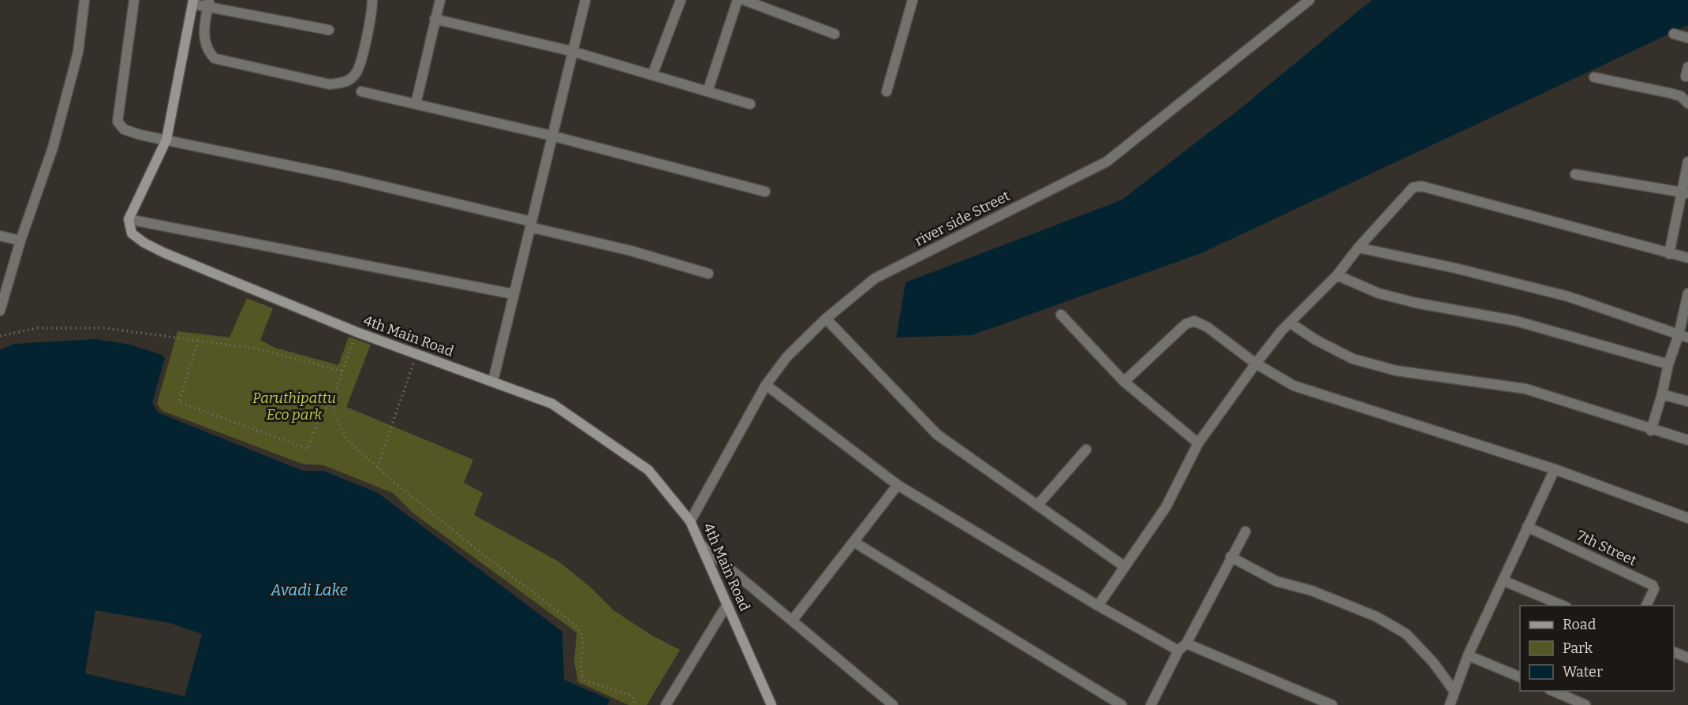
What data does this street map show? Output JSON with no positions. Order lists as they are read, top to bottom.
{
  "streets": {
    "main road": ["4th Main Road"],
    "street": ["river side Street", "7th Street"]
  },
  "crossings": [
    ["river side Street", "4th Main Road"]
  ],
  "water": ["Avadi Lake"],
  "parks": ["Paruthipattu Eco park"],
  "legend": ["Road", "Park", "Water"]
}
